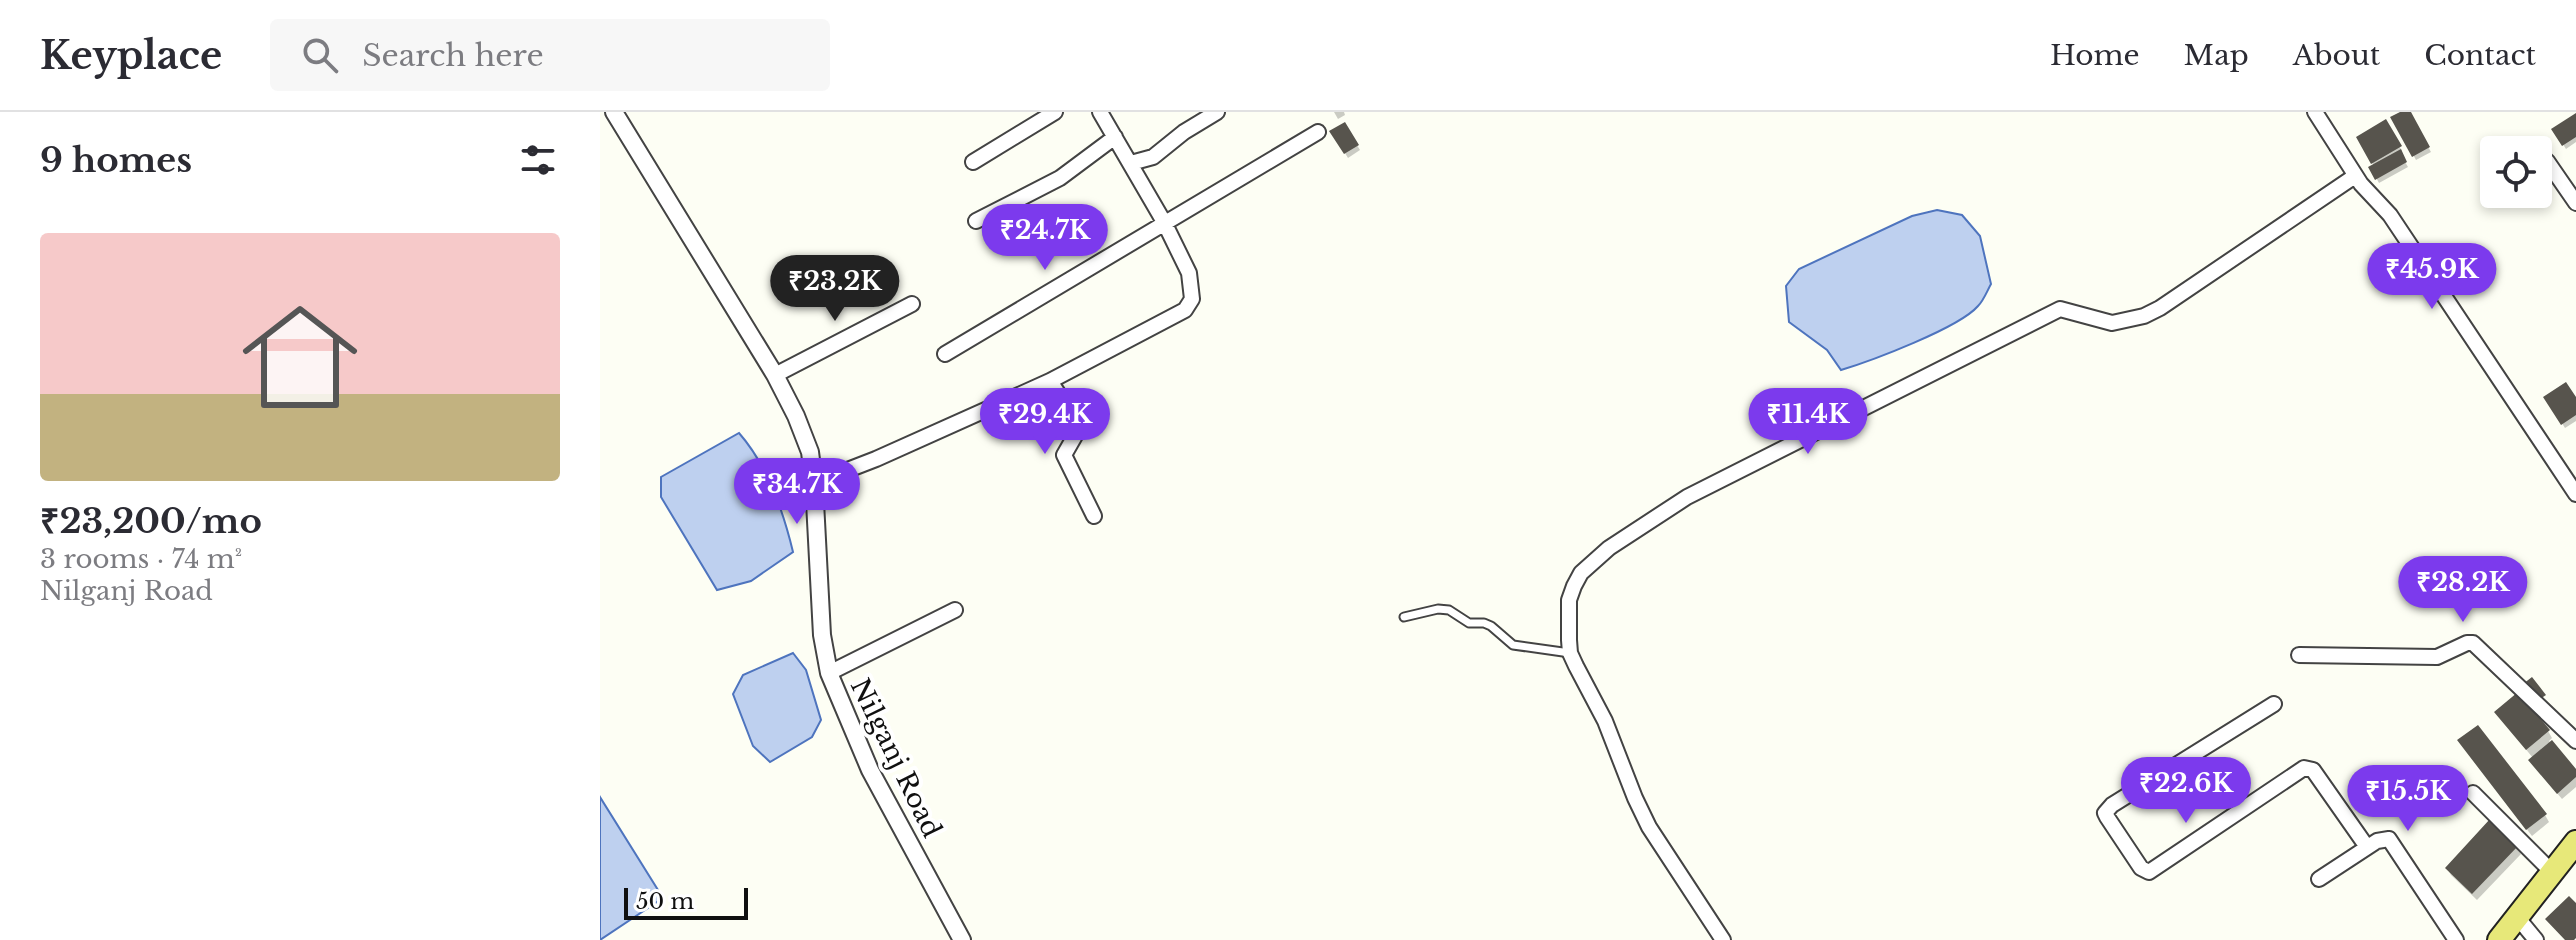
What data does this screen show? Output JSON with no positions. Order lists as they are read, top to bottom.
{
  "streets": {
    "street": ["Nilganj Road"]
  },
  "scale_bar": "50 m",
  "page": {
    "header": "Keyplace",
    "search": "Search here",
    "nav": [
      "Home",
      "Map",
      "About",
      "Contact"
    ],
    "heading": "9 homes",
    "price": [
      "₹24.7K",
      "₹45.9K",
      "₹23.2K",
      "₹29.4K",
      "₹11.4K",
      "₹34.7K",
      "₹28.2K",
      "₹22.6K",
      "₹15.5K"
    ],
    "list": [
      {
        "name": "₹23,200/mo",
        "note": "3 rooms · 74 m² · Nilganj Road"
      }
    ],
    "scale": "50 m"
  }
}
